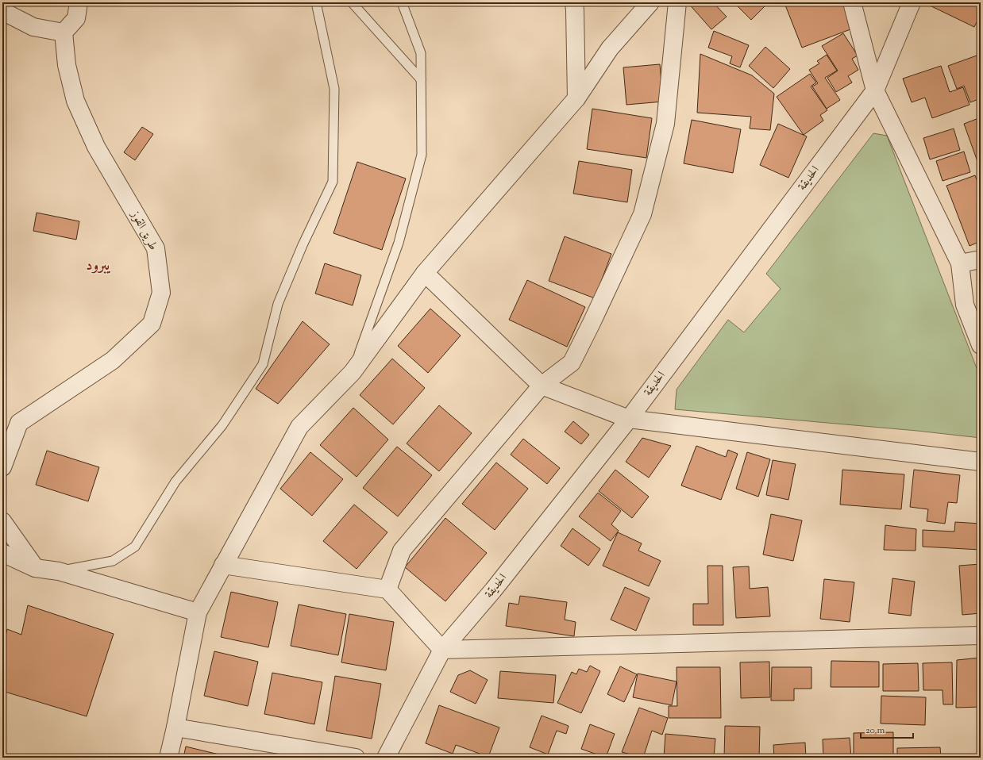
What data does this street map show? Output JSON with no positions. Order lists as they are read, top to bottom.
{
  "streets": {
    "street": ["الحديقة", "طريق القوز"]
  },
  "districts": ["يبرود"],
  "scale_bar": "20 m"
}
